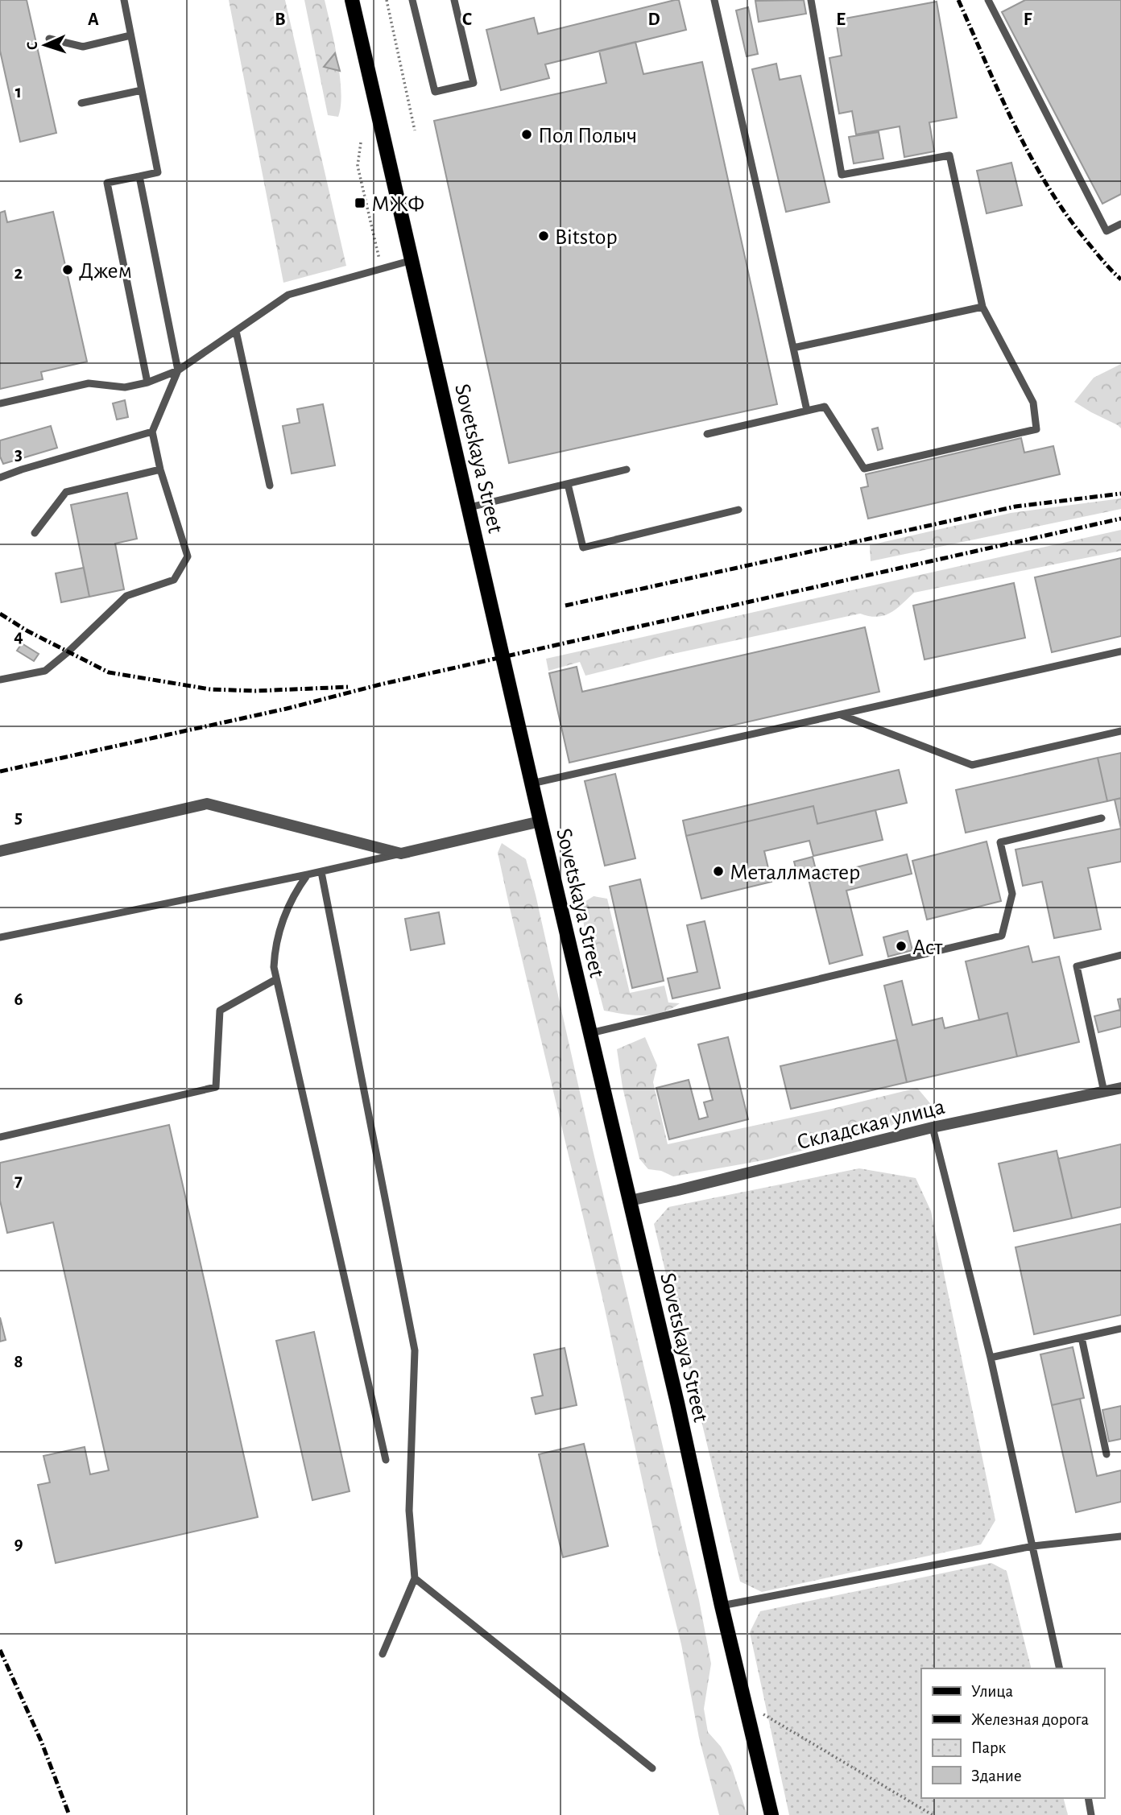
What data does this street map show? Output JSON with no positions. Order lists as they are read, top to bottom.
{
  "streets": {
    "main road": ["Sovetskaya Street"],
    "street": ["Складская улица"]
  },
  "crossings": [
    ["Sovetskaya Street", "Складская улица"]
  ],
  "places": {
    "other": [
      "Пол Полыч",
      "Bitstop",
      "Джем",
      "Металлмастер",
      "Аст"
    ],
    "transit": ["МЖФ"]
  },
  "legend": [
    "Улица",
    "Железная дорога",
    "Парк",
    "Здание"
  ],
  "north": "left",
  "grid": {
    "columns": [
      "A",
      "B",
      "C",
      "D",
      "E",
      "F"
    ],
    "rows": [
      "1",
      "2",
      "3",
      "4",
      "5",
      "6",
      "7",
      "8",
      "9"
    ]
  }
}
